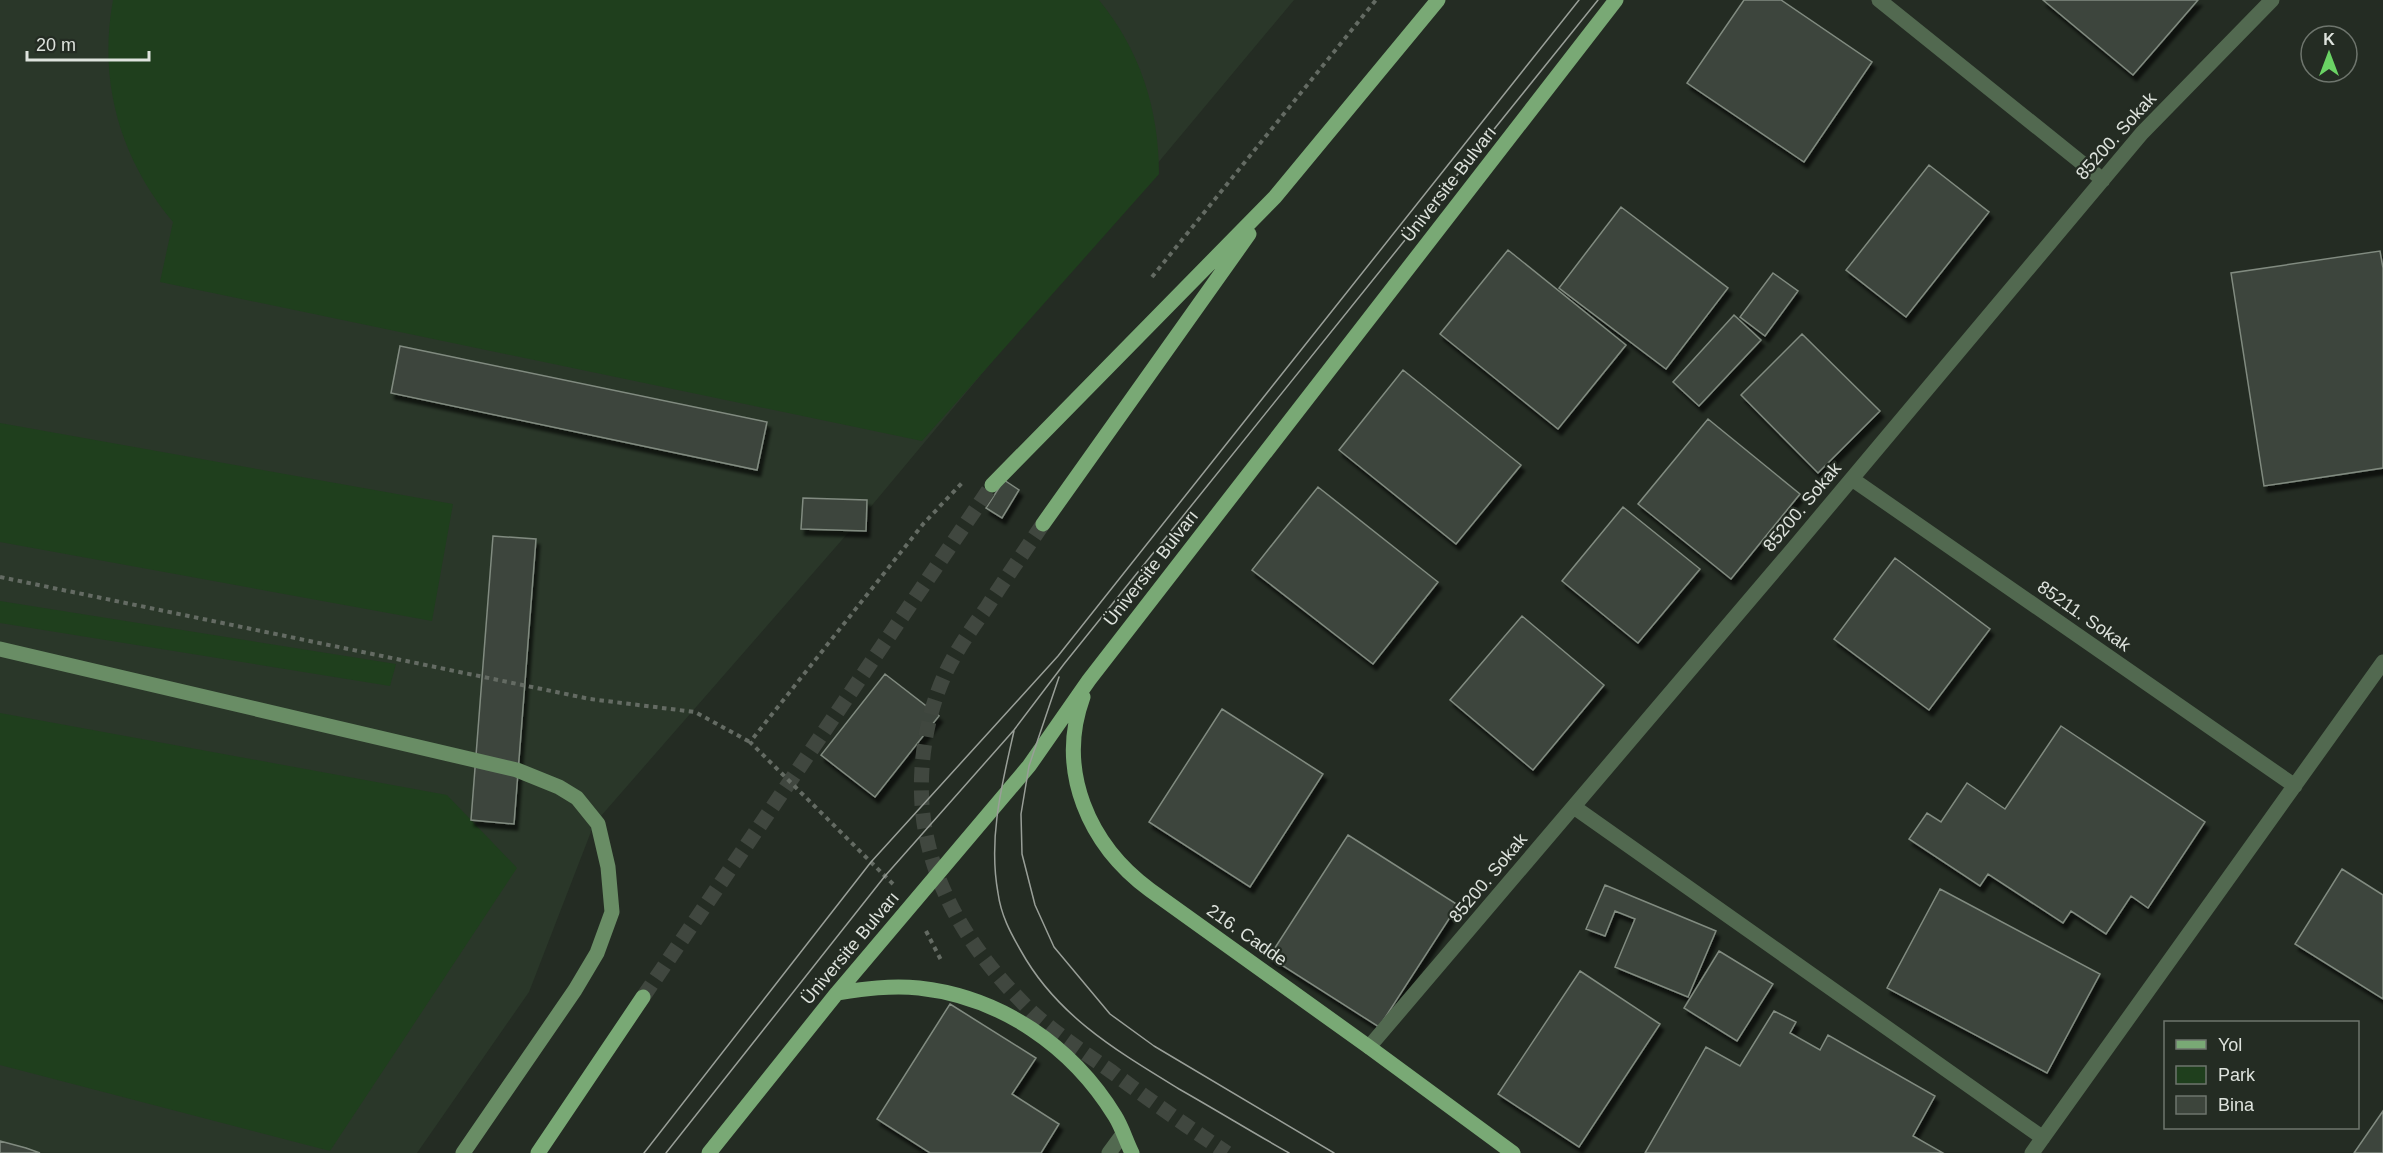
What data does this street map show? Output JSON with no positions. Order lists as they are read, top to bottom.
{
  "streets": {
    "main road": ["Üniversite Bulvarı", "216. Cadde"],
    "street": ["85200. Sokak", "85211. Sokak"]
  },
  "crossings": [
    ["85200. Sokak", "85211. Sokak"],
    ["85200. Sokak", "216. Cadde"],
    ["Üniversite Bulvarı", "216. Cadde"]
  ],
  "legend": ["Yol", "Park", "Bina"],
  "scale_bar": "20 m",
  "north": "top"
}
